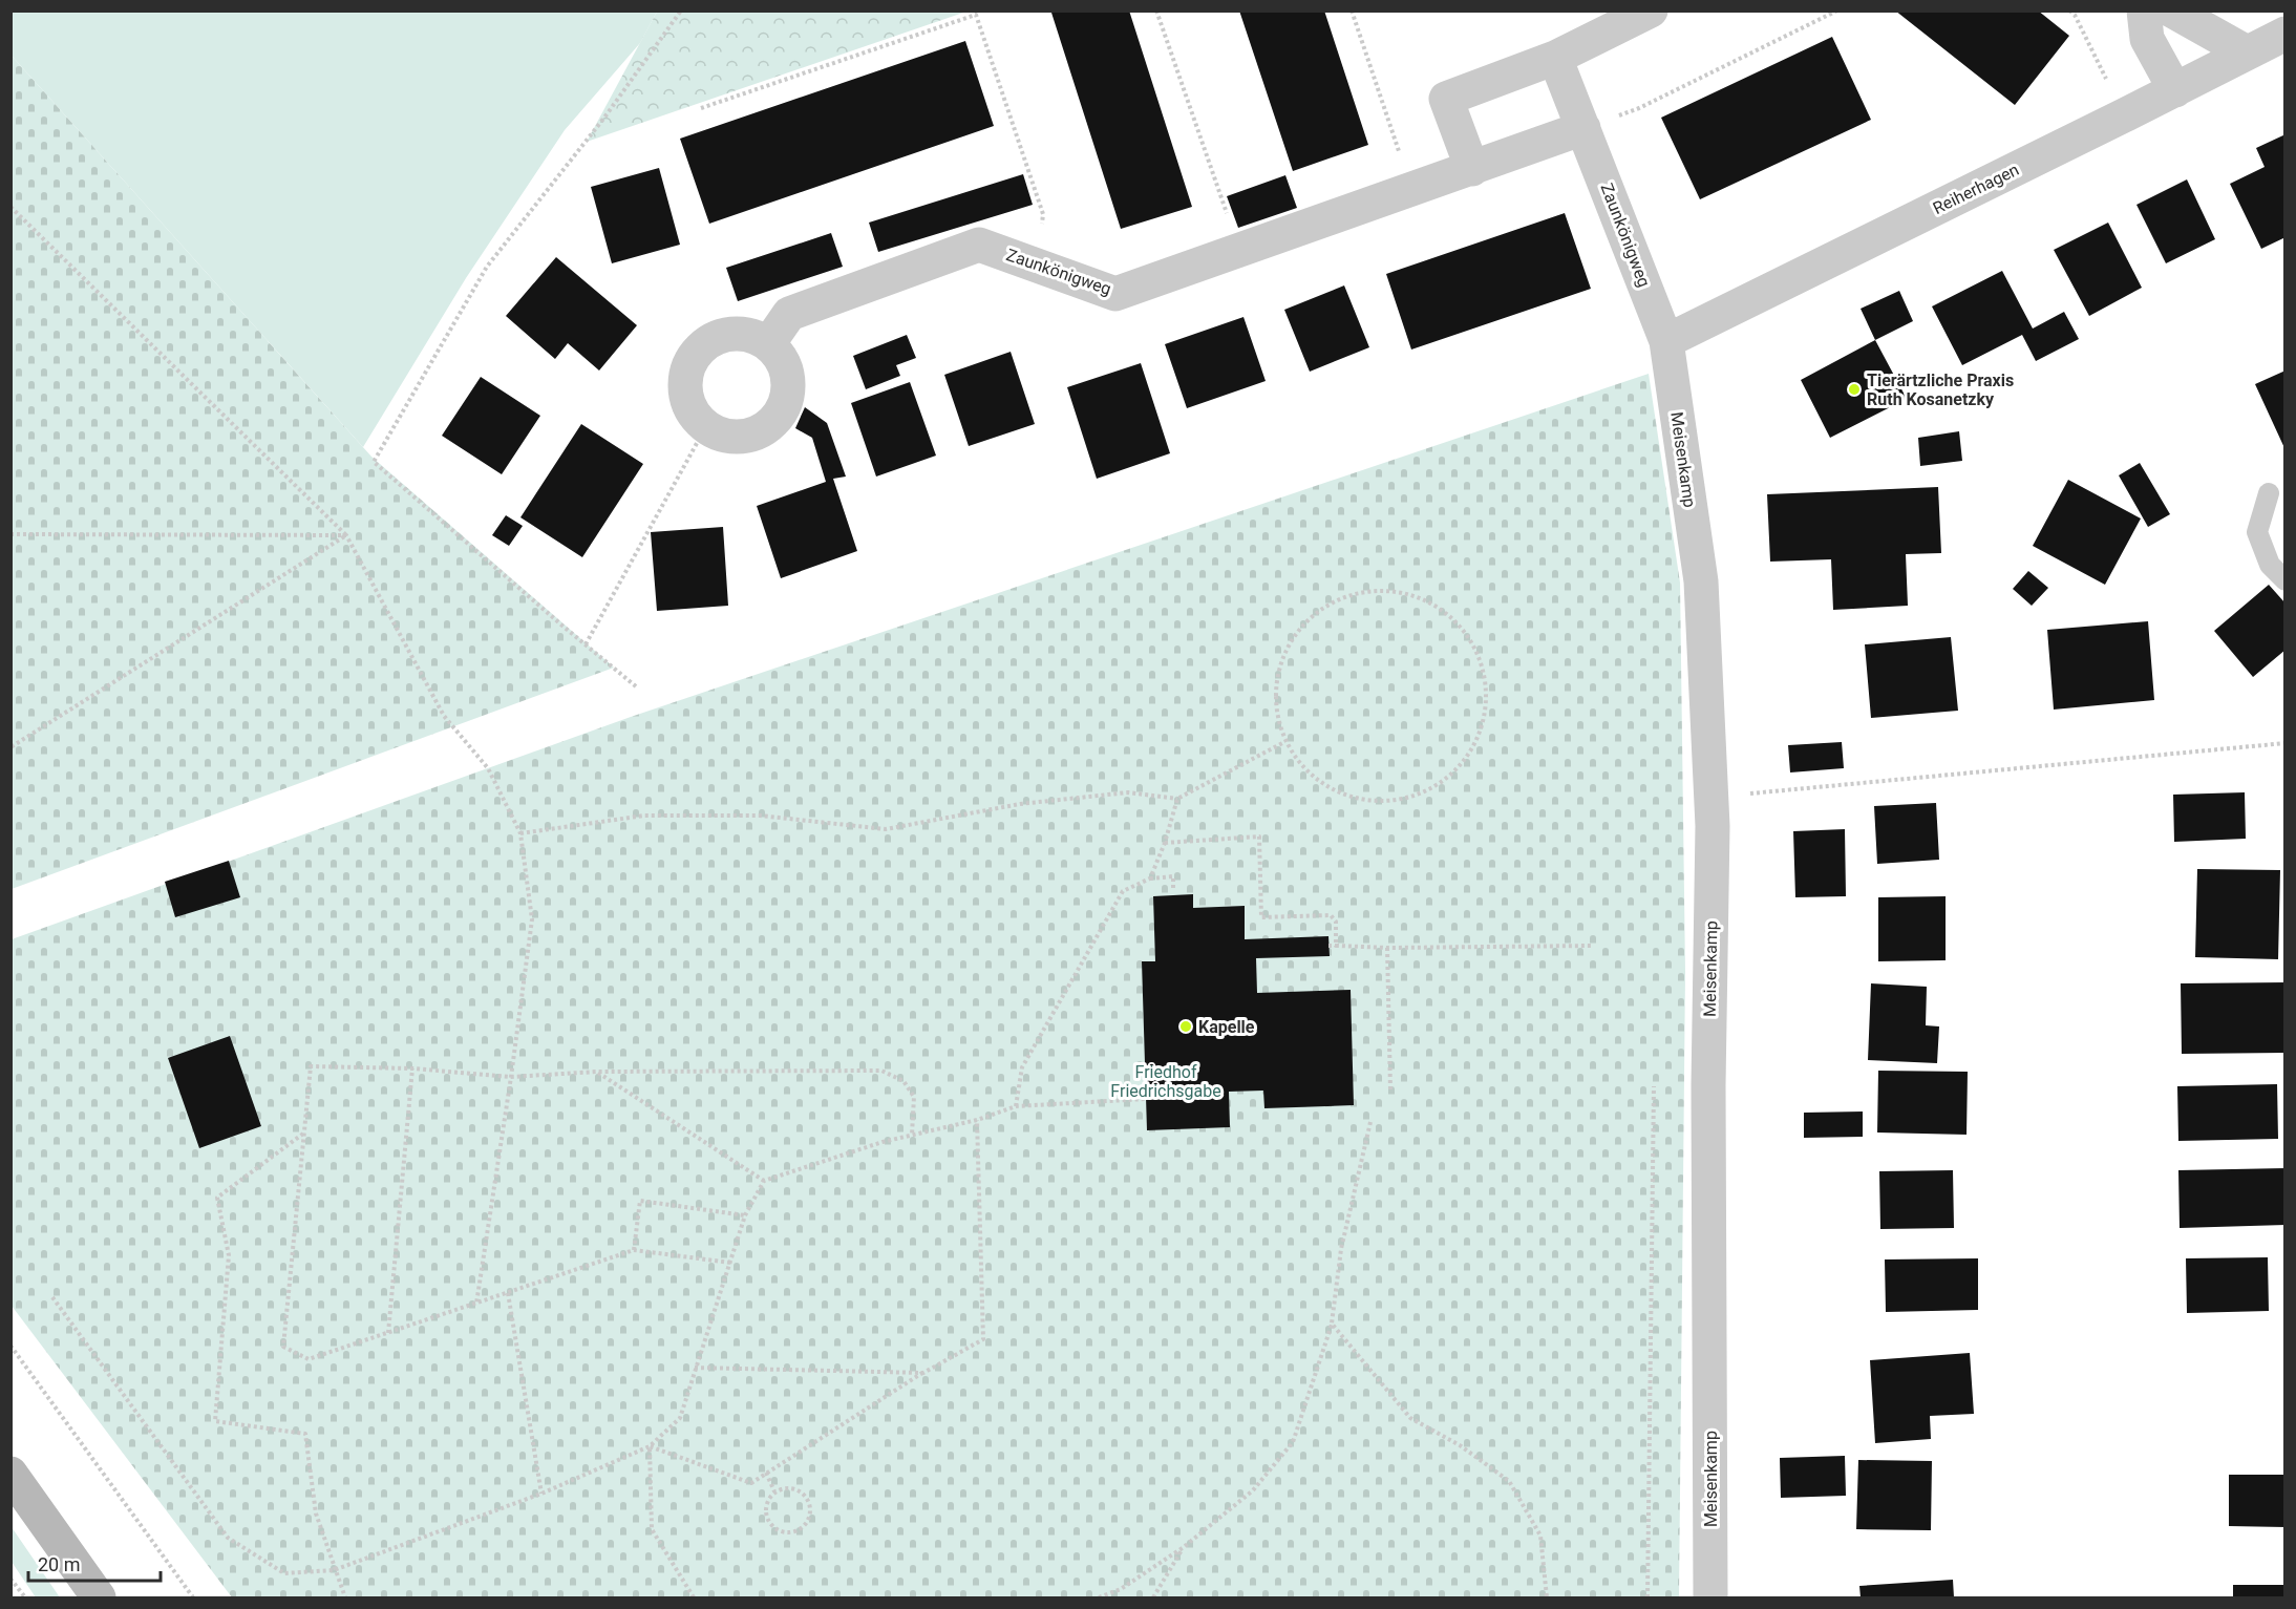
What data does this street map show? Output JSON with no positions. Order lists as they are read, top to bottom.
{
  "streets": {
    "street": ["Reiherhagen", "Zaunkönigweg", "Meisenkamp"]
  },
  "crossings": [
    ["Reiherhagen", "Zaunkönigweg"],
    ["Reiherhagen", "Meisenkamp"],
    ["Zaunkönigweg", "Meisenkamp"]
  ],
  "parks": ["Friedhof Friedrichsgabe"],
  "places": ["Tierärtzliche Praxis Ruth Kosanetzky", "Kapelle"],
  "scale_bar": "20 m"
}
